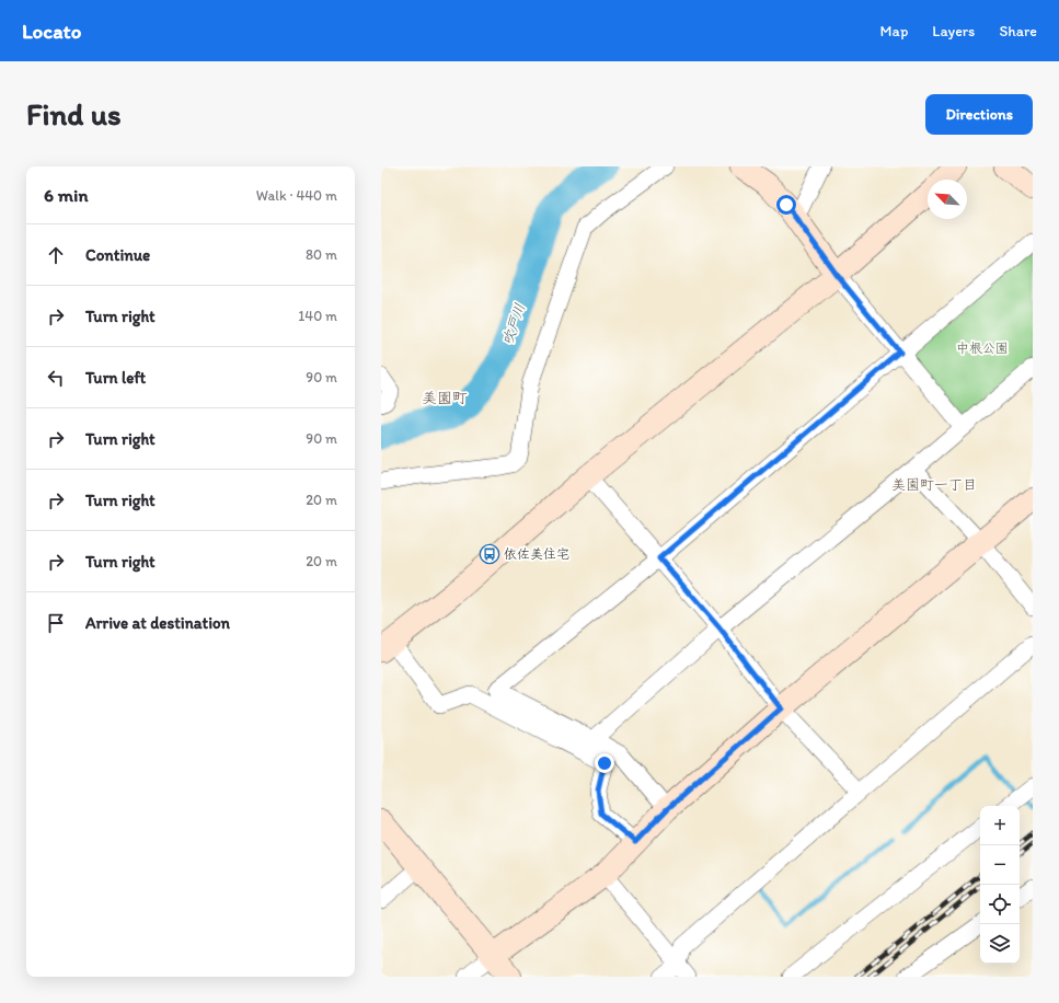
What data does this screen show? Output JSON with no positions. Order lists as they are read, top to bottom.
{
  "districts": ["美園町", "美園町一丁目"],
  "water": ["吹戸川"],
  "parks": ["中根公園"],
  "places": {
    "bus stop": ["依佐美住宅"]
  },
  "north": "top left",
  "page": {
    "header": "Locato",
    "nav": ["Map", "Layers", "Share"],
    "buttons": "Directions",
    "title": "Find us",
    "heading": ["6 min", "Walk · 440 m"],
    "list": [
      ["Continue", "80 m"],
      ["Turn right", "140 m"],
      ["Turn left", "90 m"],
      ["Turn right", "90 m"],
      ["Turn right", "20 m"],
      ["Turn right", "20 m"],
      "Arrive at destination"
    ],
    "map_buttons": ["+", "−"]
  }
}
